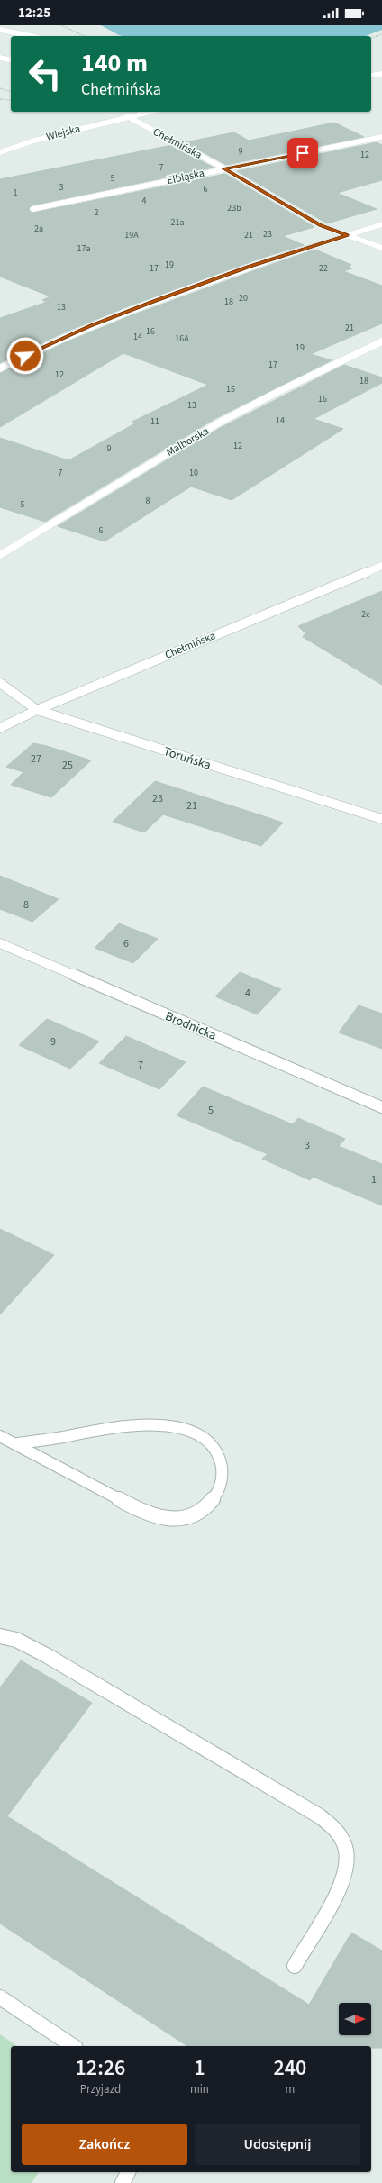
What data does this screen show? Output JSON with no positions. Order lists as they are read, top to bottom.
{
  "streets": {
    "street": [
      "Wiejska",
      "Chełmińska",
      "Elbląska",
      "Malborska",
      "Toruńska",
      "Brodnicka"
    ]
  },
  "crossings": [
    ["Wiejska", "Chełmińska"],
    ["Chełmińska", "Elbląska"],
    ["Chełmińska", "Toruńska"]
  ],
  "house_numbers": [
    "9",
    "12",
    "7",
    "5",
    "3",
    "6",
    "1",
    "4",
    "23b",
    "2",
    "21a",
    "2a",
    "23",
    "19A",
    "21",
    "17a",
    "19",
    "17",
    "22",
    "20",
    "18",
    "13",
    "21",
    "16",
    "14",
    "16A",
    "19",
    "17",
    "12",
    "18",
    "15",
    "16",
    "13",
    "14",
    "11",
    "12",
    "9",
    "7",
    "10",
    "8",
    "5",
    "6",
    "2c",
    "27",
    "25",
    "23",
    "21",
    "8",
    "6",
    "4",
    "9",
    "7",
    "5",
    "3",
    "1"
  ],
  "north": "right",
  "page": {
    "status": "12:25",
    "turn": ["140 m", "Chełmińska"],
    "eta": [
      "12:26",
      "Przyjazd",
      "1",
      "min",
      "240",
      "m"
    ],
    "buttons": ["Zakończ", "Udostępnij"]
  }
}
